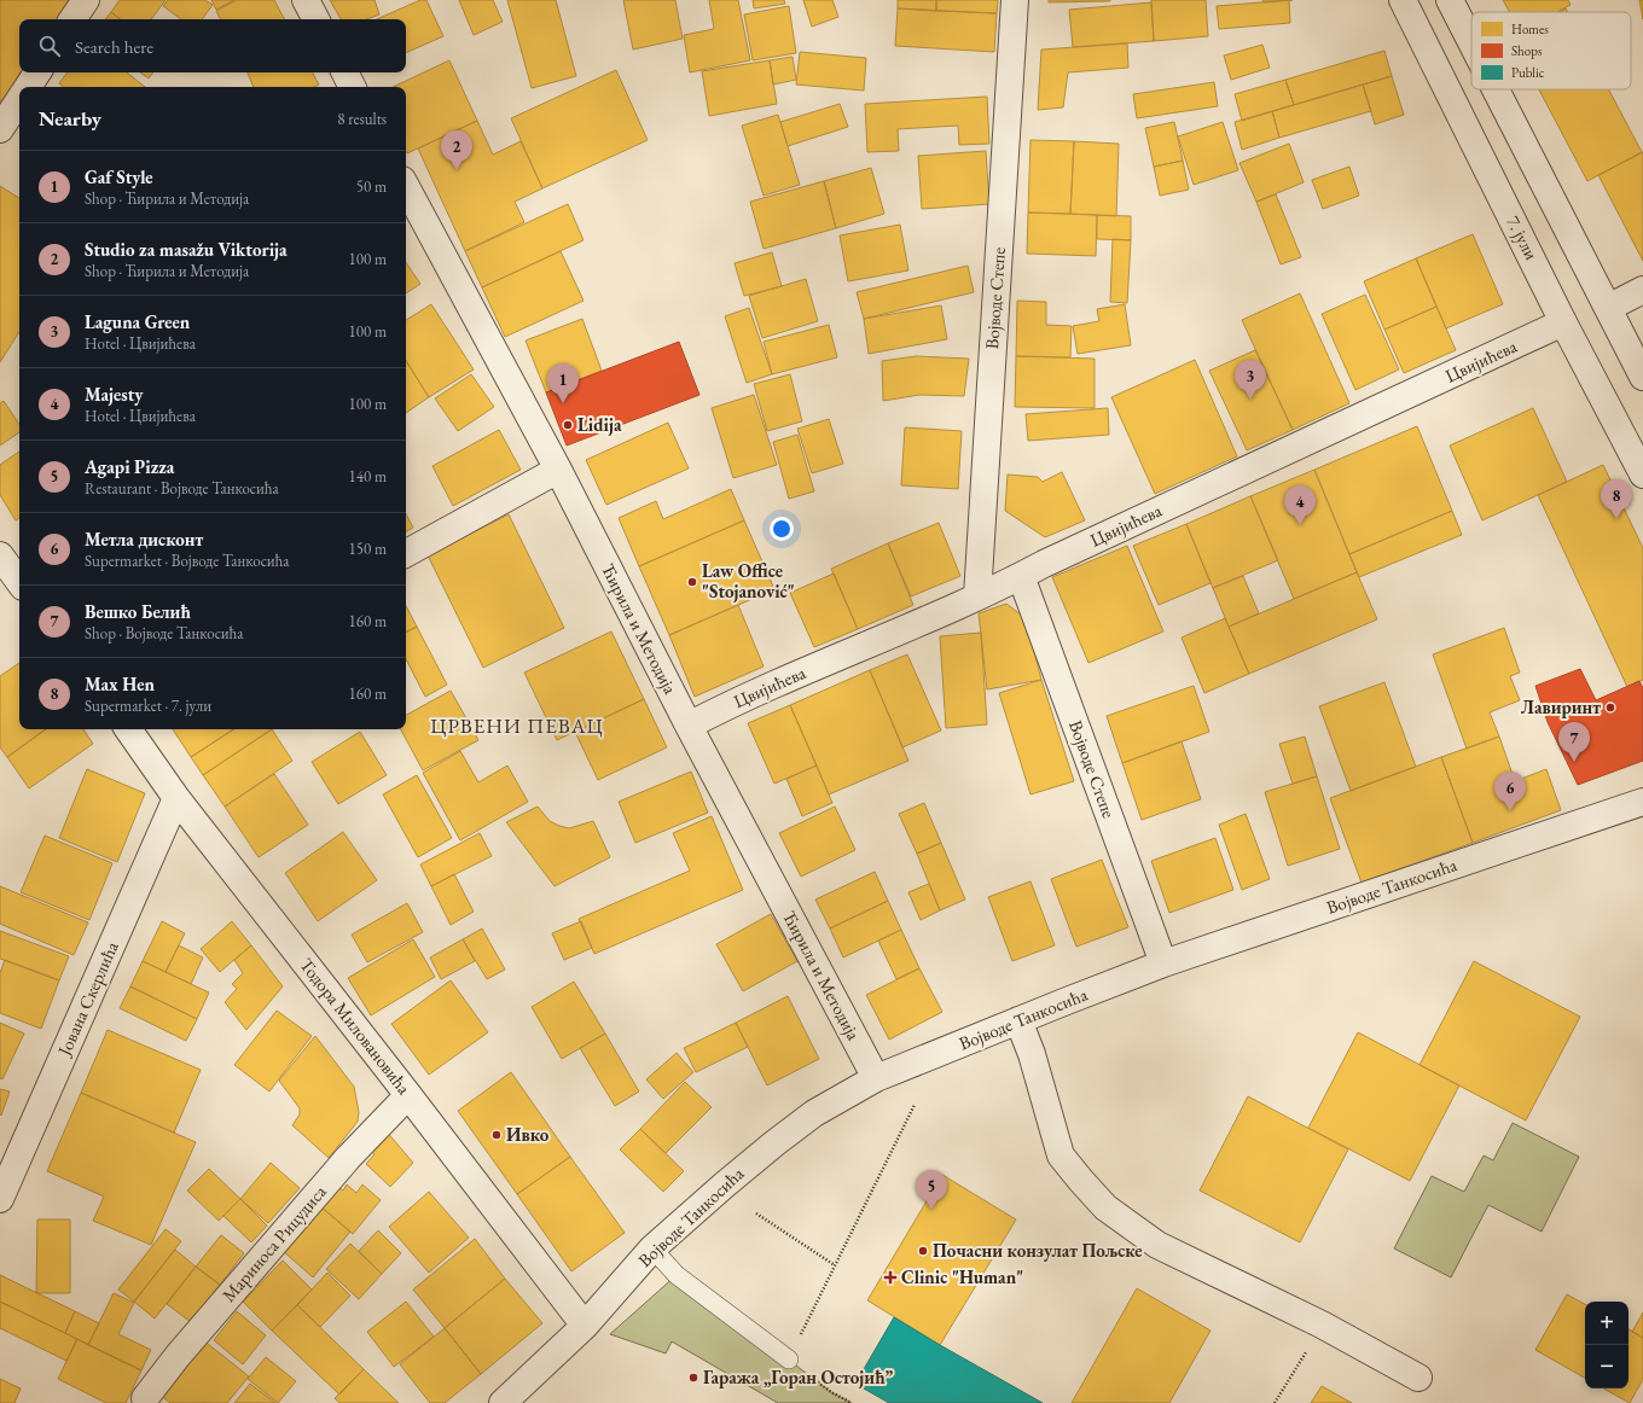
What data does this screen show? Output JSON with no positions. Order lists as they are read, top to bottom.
{
  "streets": {
    "street": [
      "7. јули",
      "Војводе Степе",
      "Цвијићева",
      "Ћирила и Методија",
      "Војводе Танкосића",
      "Јована Скерлића",
      "Тодора Миловановића",
      "Мариноса Рицудиса"
    ]
  },
  "crossings": [
    ["7. јули", "Цвијићева"],
    ["Војводе Степе", "Цвијићева"],
    ["Војводе Степе", "Војводе Танкосића"],
    ["Цвијићева", "Ћирила и Методија"],
    ["Ћирила и Методија", "Војводе Танкосића"],
    ["Војводе Танкосића", "Тодора Миловановића"],
    ["Јована Скерлића", "Тодора Миловановића"],
    ["Тодора Миловановића", "Мариноса Рицудиса"]
  ],
  "districts": ["ЦРВЕНИ ПЕВАЦ"],
  "places": {
    "other": [
      "Lidija",
      "Law Office \"Stojanović\"",
      "Лавиринт",
      "Ивко",
      "Почасни конзулат Пољске",
      "Гаража „Горан Остојић”"
    ],
    "health": ["Clinic \"Human\""]
  },
  "legend": ["Homes", "Shops", "Public"],
  "page": {
    "search": "Search here",
    "heading": ["Nearby", "8 results"],
    "pins": [
      "2",
      "3",
      "1",
      "8",
      "4",
      "7",
      "6",
      "5"
    ],
    "list": [
      {
        "mark": "1",
        "name": "Gaf Style",
        "note": "Shop · Ћирила и Методија",
        "value": "50 m"
      },
      {
        "mark": "2",
        "name": "Studio za masažu Viktorija",
        "note": "Shop · Ћирила и Методија",
        "value": "100 m"
      },
      {
        "mark": "3",
        "name": "Laguna Green",
        "note": "Hotel · Цвијићева",
        "value": "100 m"
      },
      {
        "mark": "4",
        "name": "Majesty",
        "note": "Hotel · Цвијићева",
        "value": "100 m"
      },
      {
        "mark": "5",
        "name": "Agapi Pizza",
        "note": "Restaurant · Војводе Танкосића",
        "value": "140 m"
      },
      {
        "mark": "6",
        "name": "Метла дисконт",
        "note": "Supermarket · Војводе Танкосића",
        "value": "150 m"
      },
      {
        "mark": "7",
        "name": "Вешко Белић",
        "note": "Shop · Војводе Танкосића",
        "value": "160 m"
      },
      {
        "mark": "8",
        "name": "Max Hen",
        "note": "Supermarket · 7. јули",
        "value": "160 m"
      }
    ],
    "map_buttons": ["+", "−"]
  }
}
